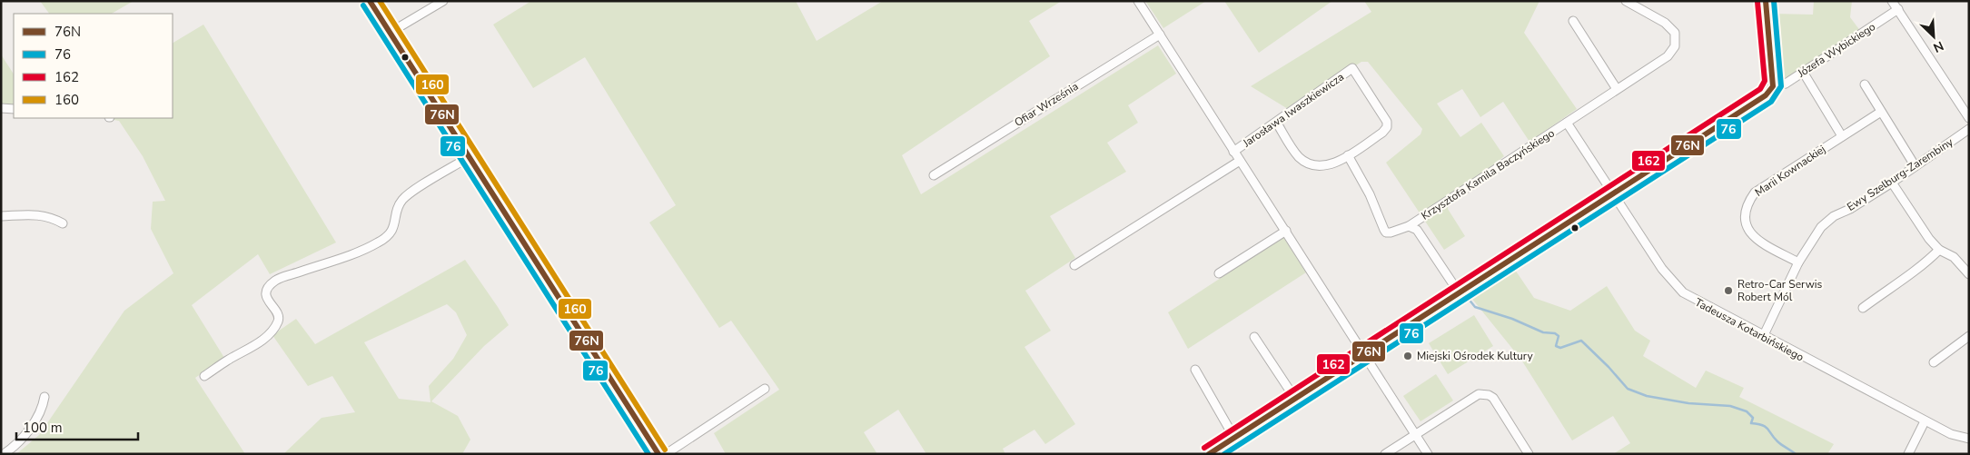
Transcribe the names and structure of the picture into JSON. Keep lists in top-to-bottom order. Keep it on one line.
{"streets":{"street":["Józefa Wybickiego","Ofiar Września","Jarosława Iwaszkiewicza","Marii Kownackiej","Krzysztofa Kamila Baczyńskiego","Ewy Szelburg-Zarembiny","Tadeusza Kotarbińskiego"]},"crossings":[["Józefa Wybickiego","Krzysztofa Kamila Baczyńskiego"],["Józefa Wybickiego","Tadeusza Kotarbińskiego"],["Jarosława Iwaszkiewicza","Krzysztofa Kamila Baczyńskiego"],["Marii Kownackiej","Ewy Szelburg-Zarembiny"],["Ewy Szelburg-Zarembiny","Tadeusza Kotarbińskiego"]],"places":["Retro-Car Serwis Robert Mól","Miejski Ośrodek Kultury"],"lines":["transit line 76N","transit line 76","transit line 160","transit line 162"],"legend":["76N","76","162","160"],"scale_bar":"100 m","north":"bottom right"}
